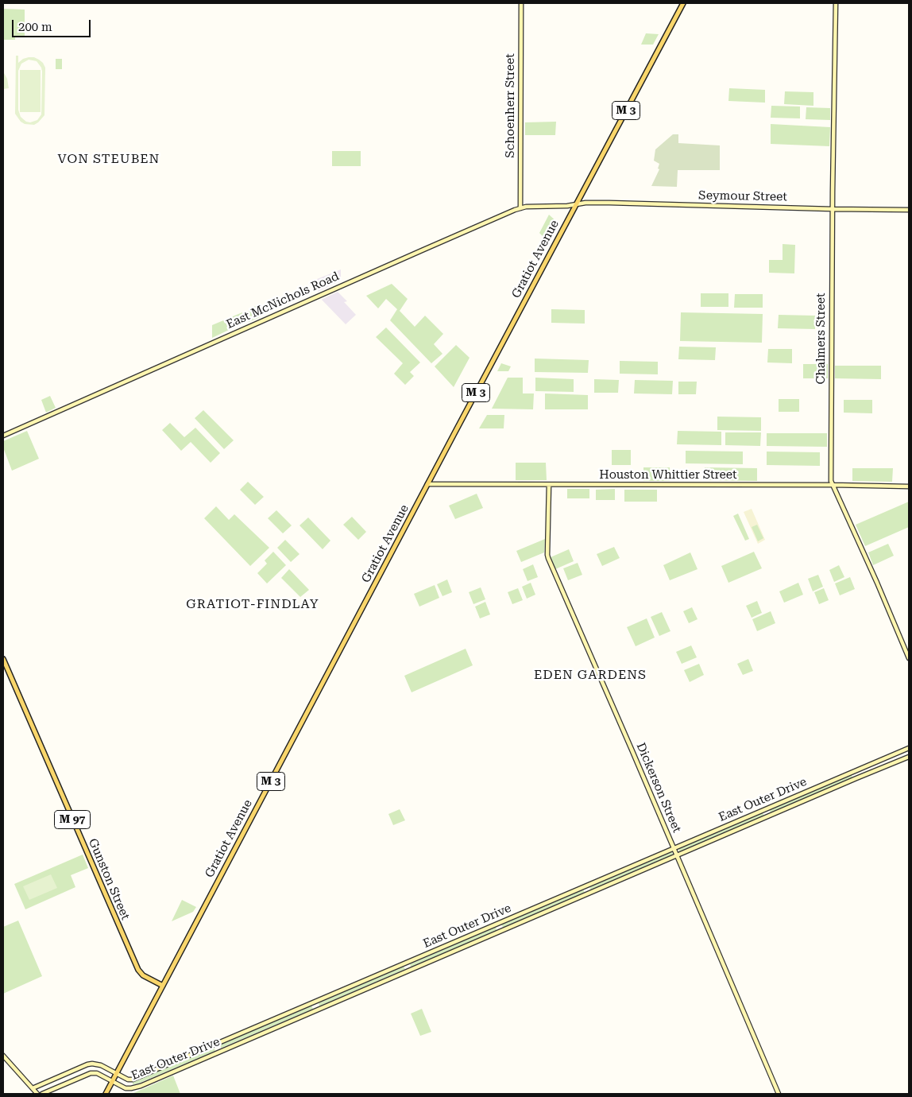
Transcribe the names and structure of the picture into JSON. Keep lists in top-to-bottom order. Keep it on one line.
{"streets":{"main road":["M 3","Gratiot Avenue","M 97","Gunston Street"],"street":["Schoenherr Street","Seymour Street","East McNichols Road","Chalmers Street","Houston Whittier Street","Dickerson Street","East Outer Drive"]},"crossings":[["Schoenherr Street","East McNichols Road"],["Seymour Street","Gratiot Avenue"],["Seymour Street","East McNichols Road"],["Seymour Street","Chalmers Street"],["Gratiot Avenue","East McNichols Road"],["Gratiot Avenue","Houston Whittier Street"],["Gratiot Avenue","East Outer Drive"],["Gratiot Avenue","Gunston Street"],["Chalmers Street","Houston Whittier Street"],["Houston Whittier Street","Dickerson Street"],["Dickerson Street","East Outer Drive"]],"districts":["VON STEUBEN","GRATIOT-FINDLAY","EDEN GARDENS"],"scale_bar":"200 m"}
